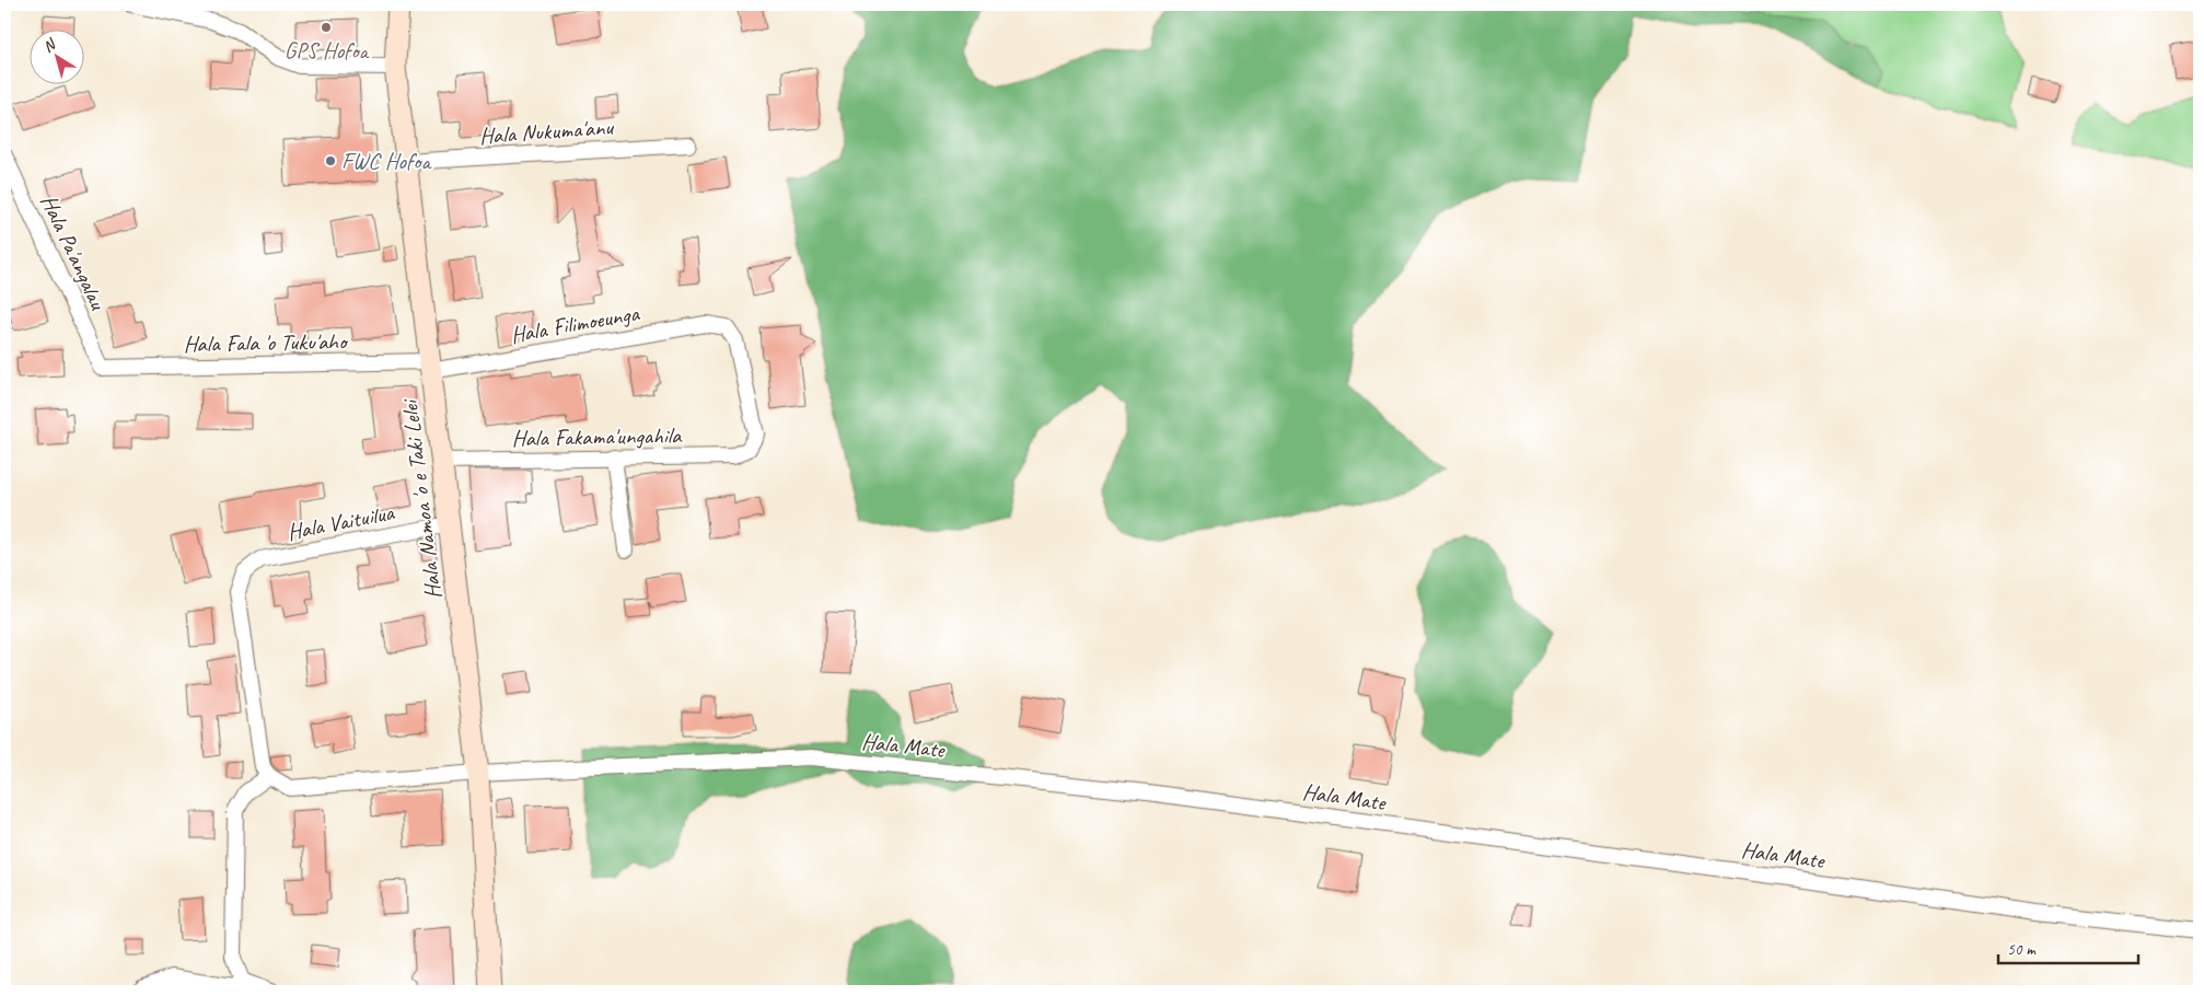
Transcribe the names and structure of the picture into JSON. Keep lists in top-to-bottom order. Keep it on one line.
{"streets":{"street":["Hala Nukuma'anu","Hala Pa'angalau","Hala Filimoeunga","Hala Fala 'o Tuku'aho","Hala Fakama'ungahila","Hala Namoa 'o e Taki Lelei","Hala Vaituilua","Hala Mate"]},"crossings":[["Hala Nukuma'anu","Hala Namoa 'o e Taki Lelei"],["Hala Pa'angalau","Hala Fala 'o Tuku'aho"],["Hala Filimoeunga","Hala Fala 'o Tuku'aho"],["Hala Filimoeunga","Hala Fakama'ungahila"],["Hala Filimoeunga","Hala Namoa 'o e Taki Lelei"],["Hala Fala 'o Tuku'aho","Hala Namoa 'o e Taki Lelei"],["Hala Fakama'ungahila","Hala Namoa 'o e Taki Lelei"],["Hala Namoa 'o e Taki Lelei","Hala Vaituilua"],["Hala Namoa 'o e Taki Lelei","Hala Mate"],["Hala Vaituilua","Hala Mate"]],"places":["GPS Hofoa","FWC Hofoa"],"scale_bar":"50 m","north":"top left"}
